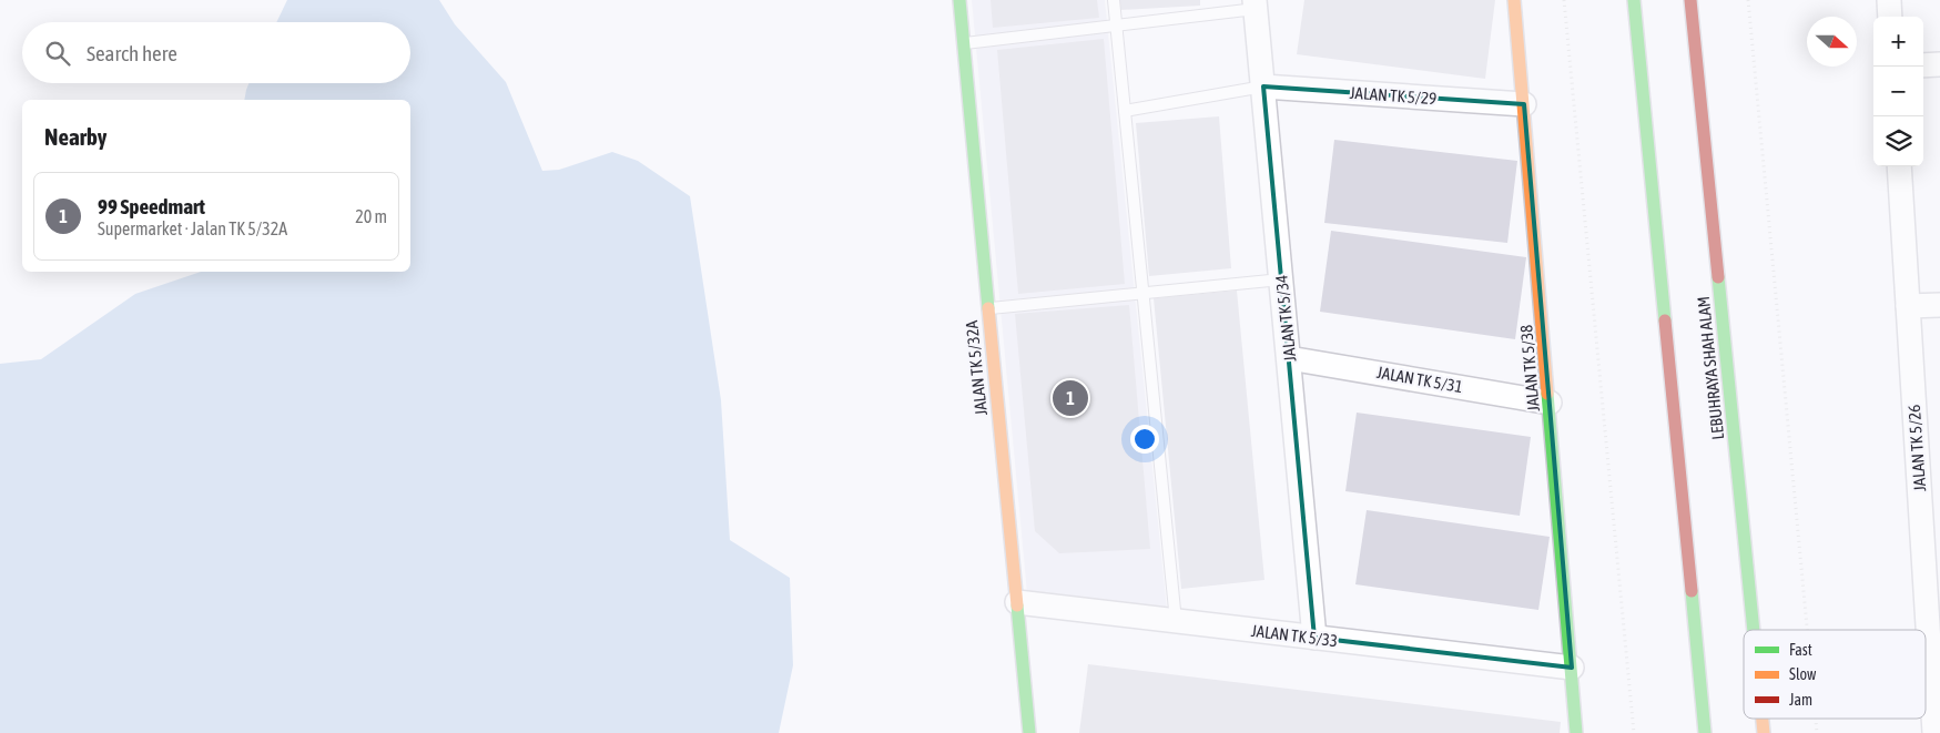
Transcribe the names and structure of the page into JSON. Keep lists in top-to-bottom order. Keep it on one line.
{"streets":{"main road":["JALAN TK 5/32A","JALAN TK 5/38","LEBUHRAYA SHAH ALAM"],"street":["JALAN TK 5/29","JALAN TK 5/34","JALAN TK 5/31","JALAN TK 5/26","JALAN TK 5/33"]},"crossings":[["JALAN TK 5/29","JALAN TK 5/34"],["JALAN TK 5/29","JALAN TK 5/38"],["JALAN TK 5/34","JALAN TK 5/31"],["JALAN TK 5/34","JALAN TK 5/33"],["JALAN TK 5/32A","JALAN TK 5/33"],["JALAN TK 5/38","JALAN TK 5/31"],["JALAN TK 5/38","JALAN TK 5/33"]],"legend":["Fast","Slow","Jam"],"north":"right","page":{"map_buttons":["+","−"],"search":"Search here","heading":"Nearby","list":[{"mark":"1","name":"99 Speedmart","note":"Supermarket · Jalan TK 5/32A","value":"20 m"}],"pins":"1"}}
